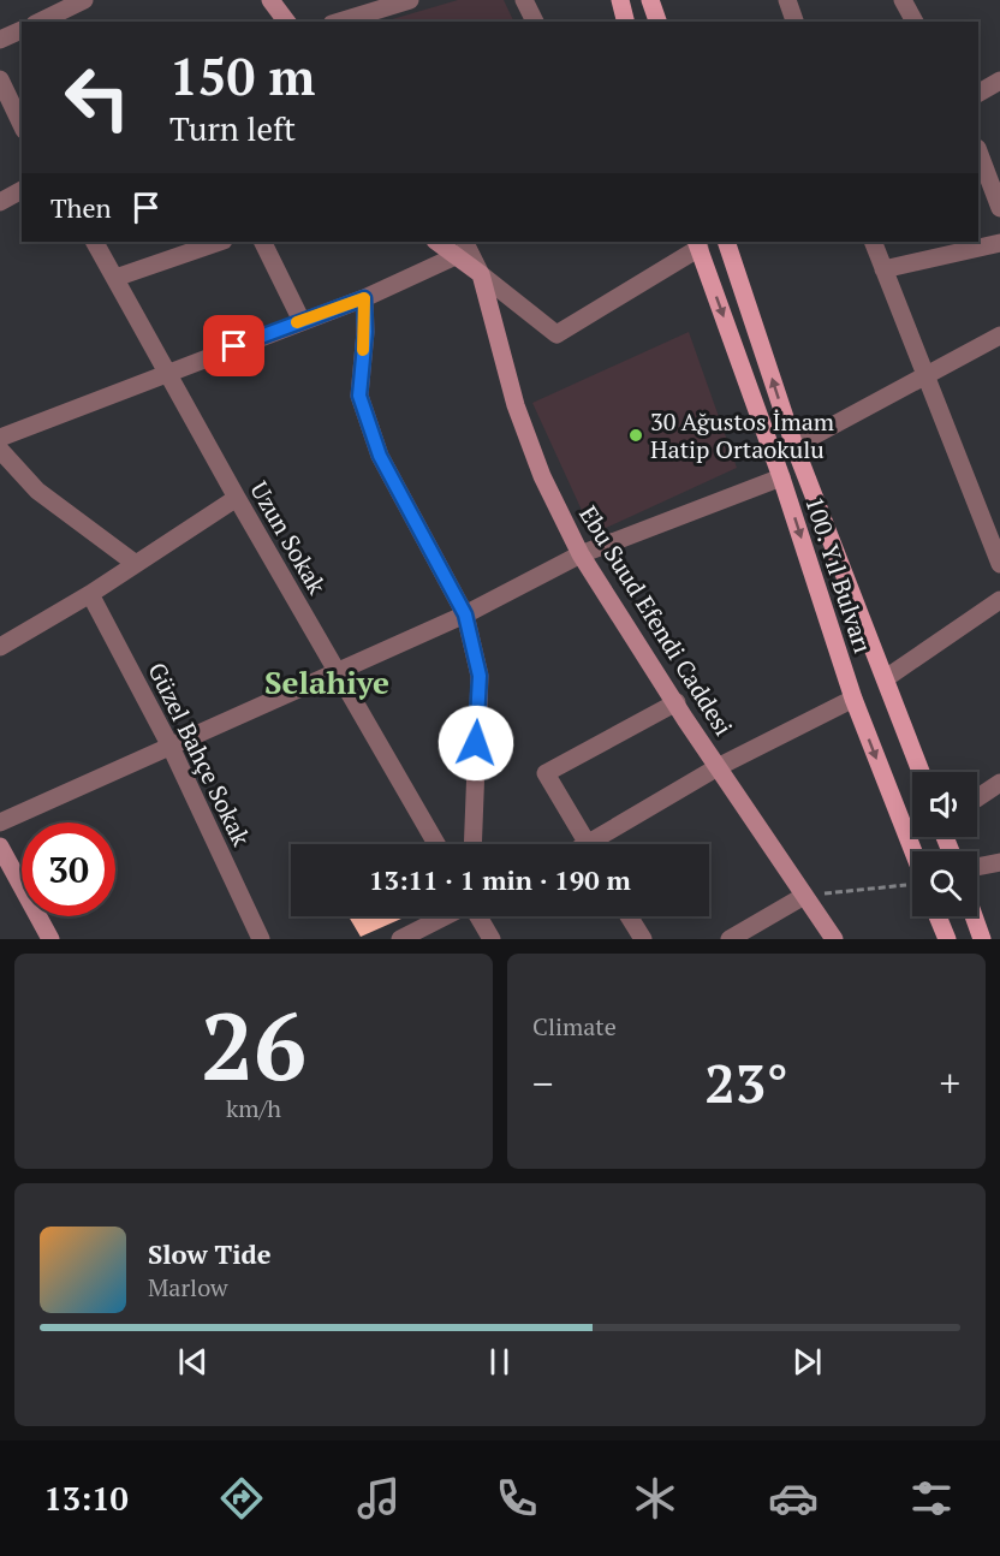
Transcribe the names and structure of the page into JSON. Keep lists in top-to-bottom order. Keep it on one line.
{"streets":{"main road":["100. Yıl Bulvarı","Ebu Suud Efendi Caddesi"],"street":["Uzun Sokak","Güzel Bahçe Sokak"]},"districts":["Selahiye"],"places":["30 Ağustos İmam Hatip Ortaokulu"],"page":{"turn":["150 m","Turn left"],"then":"Then","limit":"30","trip":"13:11 · 1 min · 190 m","tile":[["26","km/h"],"Climate"],"heat":["−","23°","+"],"song":["Slow Tide","Marlow"],"tabs":"13:10"}}
